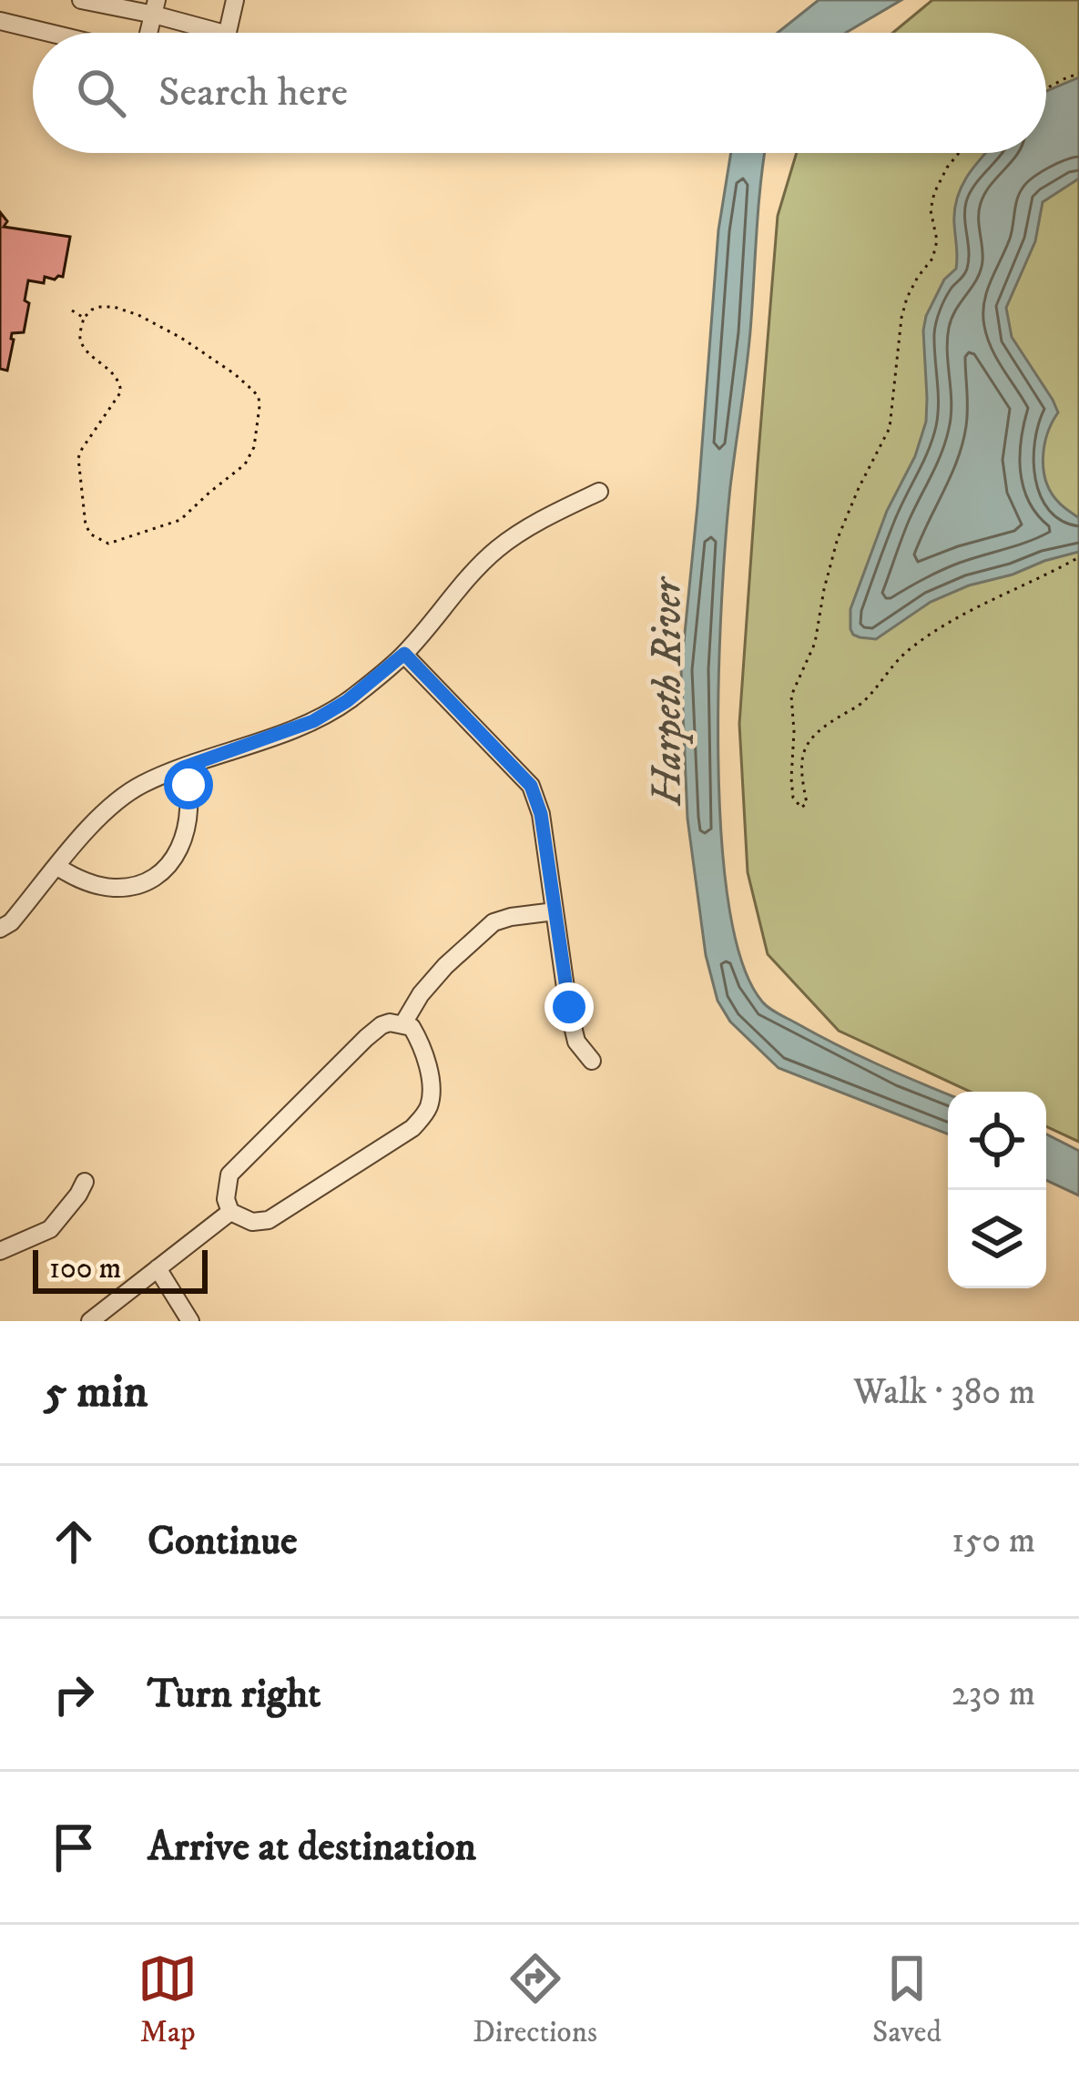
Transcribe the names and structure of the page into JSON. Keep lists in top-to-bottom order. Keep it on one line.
{"water":["Harpeth River"],"scale_bar":"100 m","page":{"search":"Search here","scale":"100 m","heading":["5 min","Walk · 380 m"],"list":[["Continue","150 m"],["Turn right","230 m"],"Arrive at destination"],"nav":["Map","Directions","Saved"]}}
